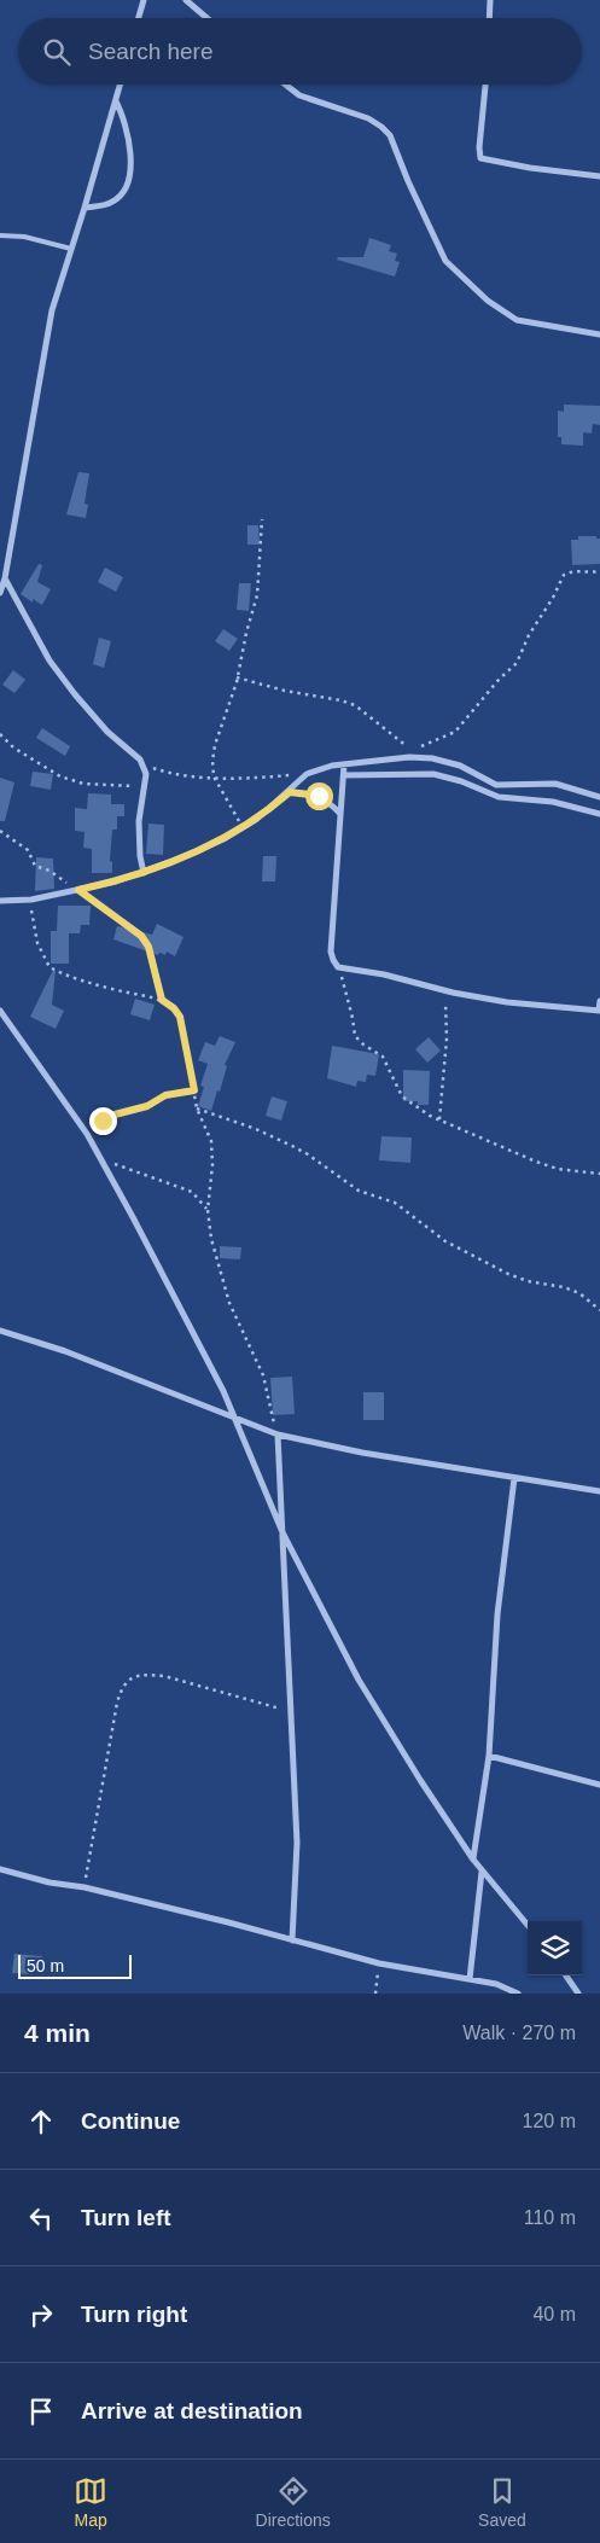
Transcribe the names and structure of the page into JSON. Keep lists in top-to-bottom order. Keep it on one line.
{"scale_bar":"50 m","page":{"search":"Search here","scale":"50 m","heading":["4 min","Walk · 270 m"],"list":[["Continue","120 m"],["Turn left","110 m"],["Turn right","40 m"],"Arrive at destination"],"nav":["Map","Directions","Saved"]}}
